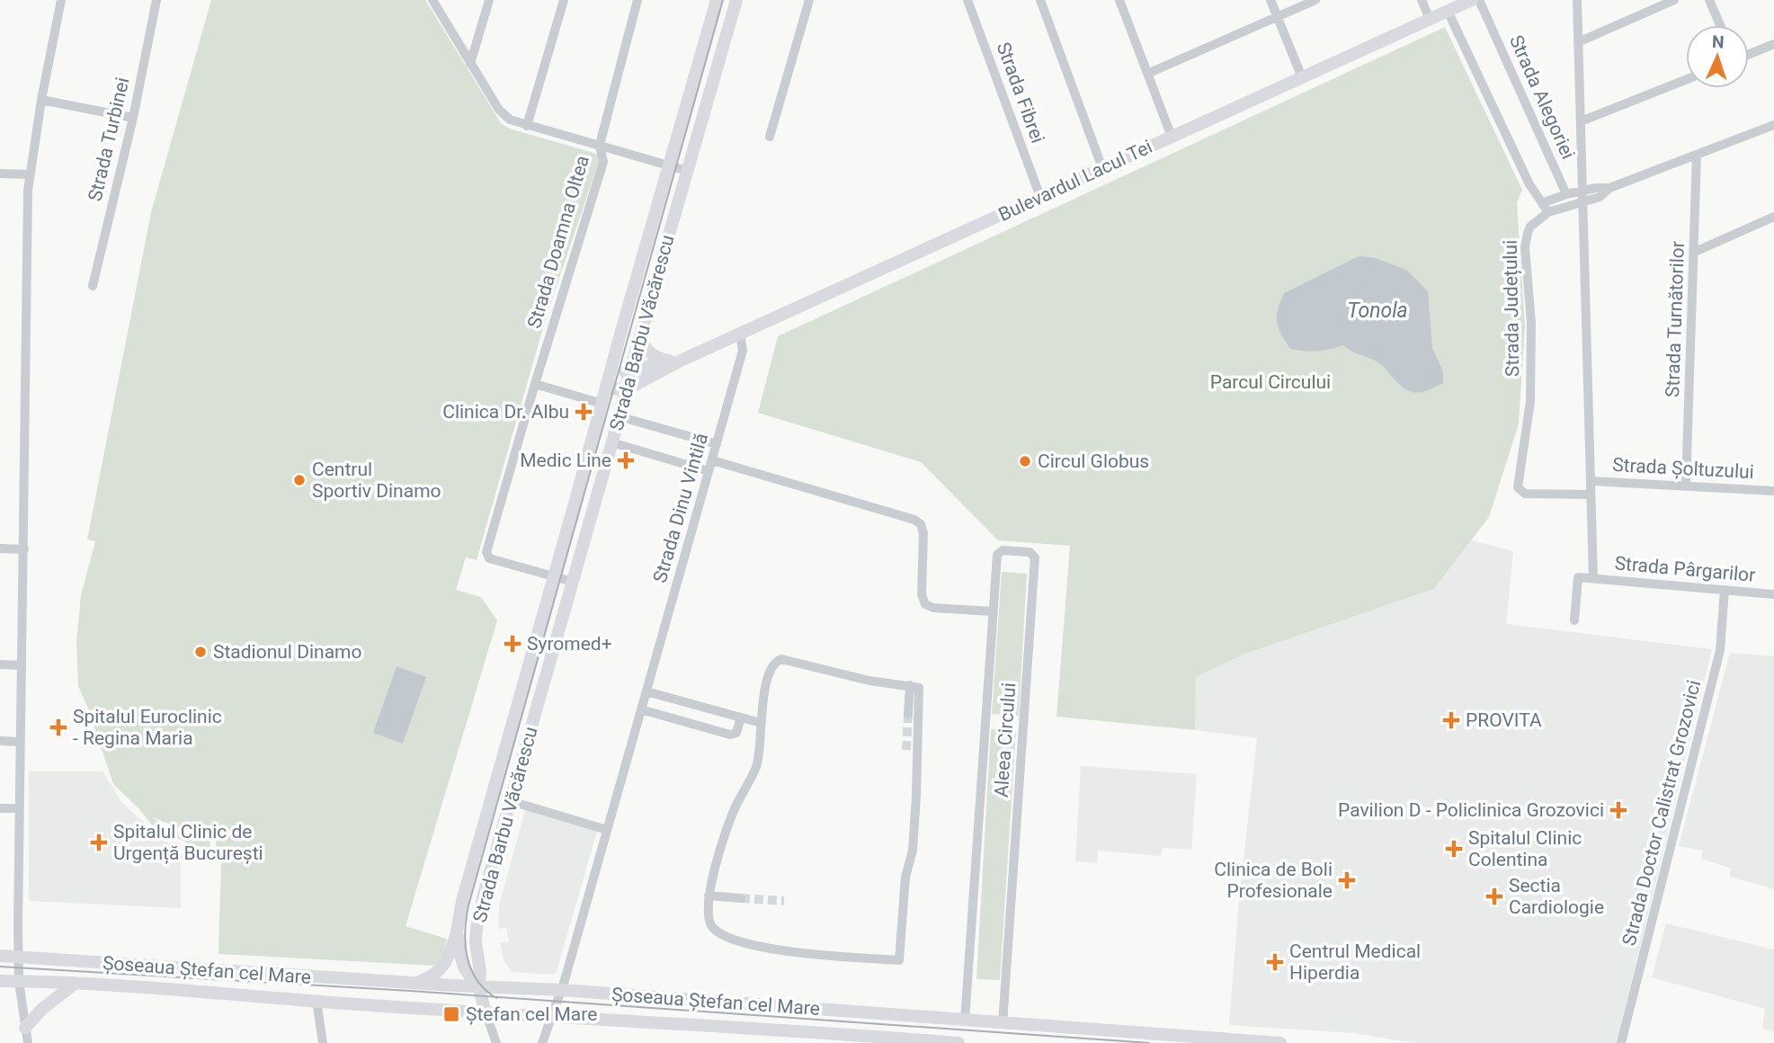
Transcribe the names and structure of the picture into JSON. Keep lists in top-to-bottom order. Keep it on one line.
{"streets":{"main road":["Bulevardul Lacul Tei","Strada Barbu Văcărescu","Șoseaua Ștefan cel Mare"],"street":["Strada Fibrei","Strada Alegoriei","Strada Turbinei","Strada Doamna Oltea","Strada Județului","Strada Turnătorilor","Strada Șoltuzului","Strada Dinu Vintilă","Strada Pârgarilor","Aleea Circului","Strada Doctor Calistrat Grozovici"]},"crossings":[["Strada Fibrei","Bulevardul Lacul Tei"],["Bulevardul Lacul Tei","Strada Barbu Văcărescu"],["Bulevardul Lacul Tei","Strada Dinu Vintilă"],["Strada Doamna Oltea","Strada Barbu Văcărescu"],["Strada Turnătorilor","Strada Șoltuzului"],["Strada Barbu Văcărescu","Șoseaua Ștefan cel Mare"],["Strada Dinu Vintilă","Șoseaua Ștefan cel Mare"],["Strada Pârgarilor","Strada Doctor Calistrat Grozovici"],["Aleea Circului","Șoseaua Ștefan cel Mare"]],"water":["Tonola"],"parks":["Parcul Circului"],"places":{"health":["Clinica Dr. Albu","Medic Line","Syromed+","PROVITA","Spitalul Euroclinic - Regina Maria","Pavilion D - Policlinica Grozovici","Spitalul Clinic de Urgență București","Spitalul Clinic Colentina","Clinica de Boli Profesionale","Sectia Cardiologie","Centrul Medical Hiperdia"],"other":["Circul Globus","Centrul Sportiv Dinamo","Stadionul Dinamo"],"transit":["Ștefan cel Mare"]},"north":"top"}
